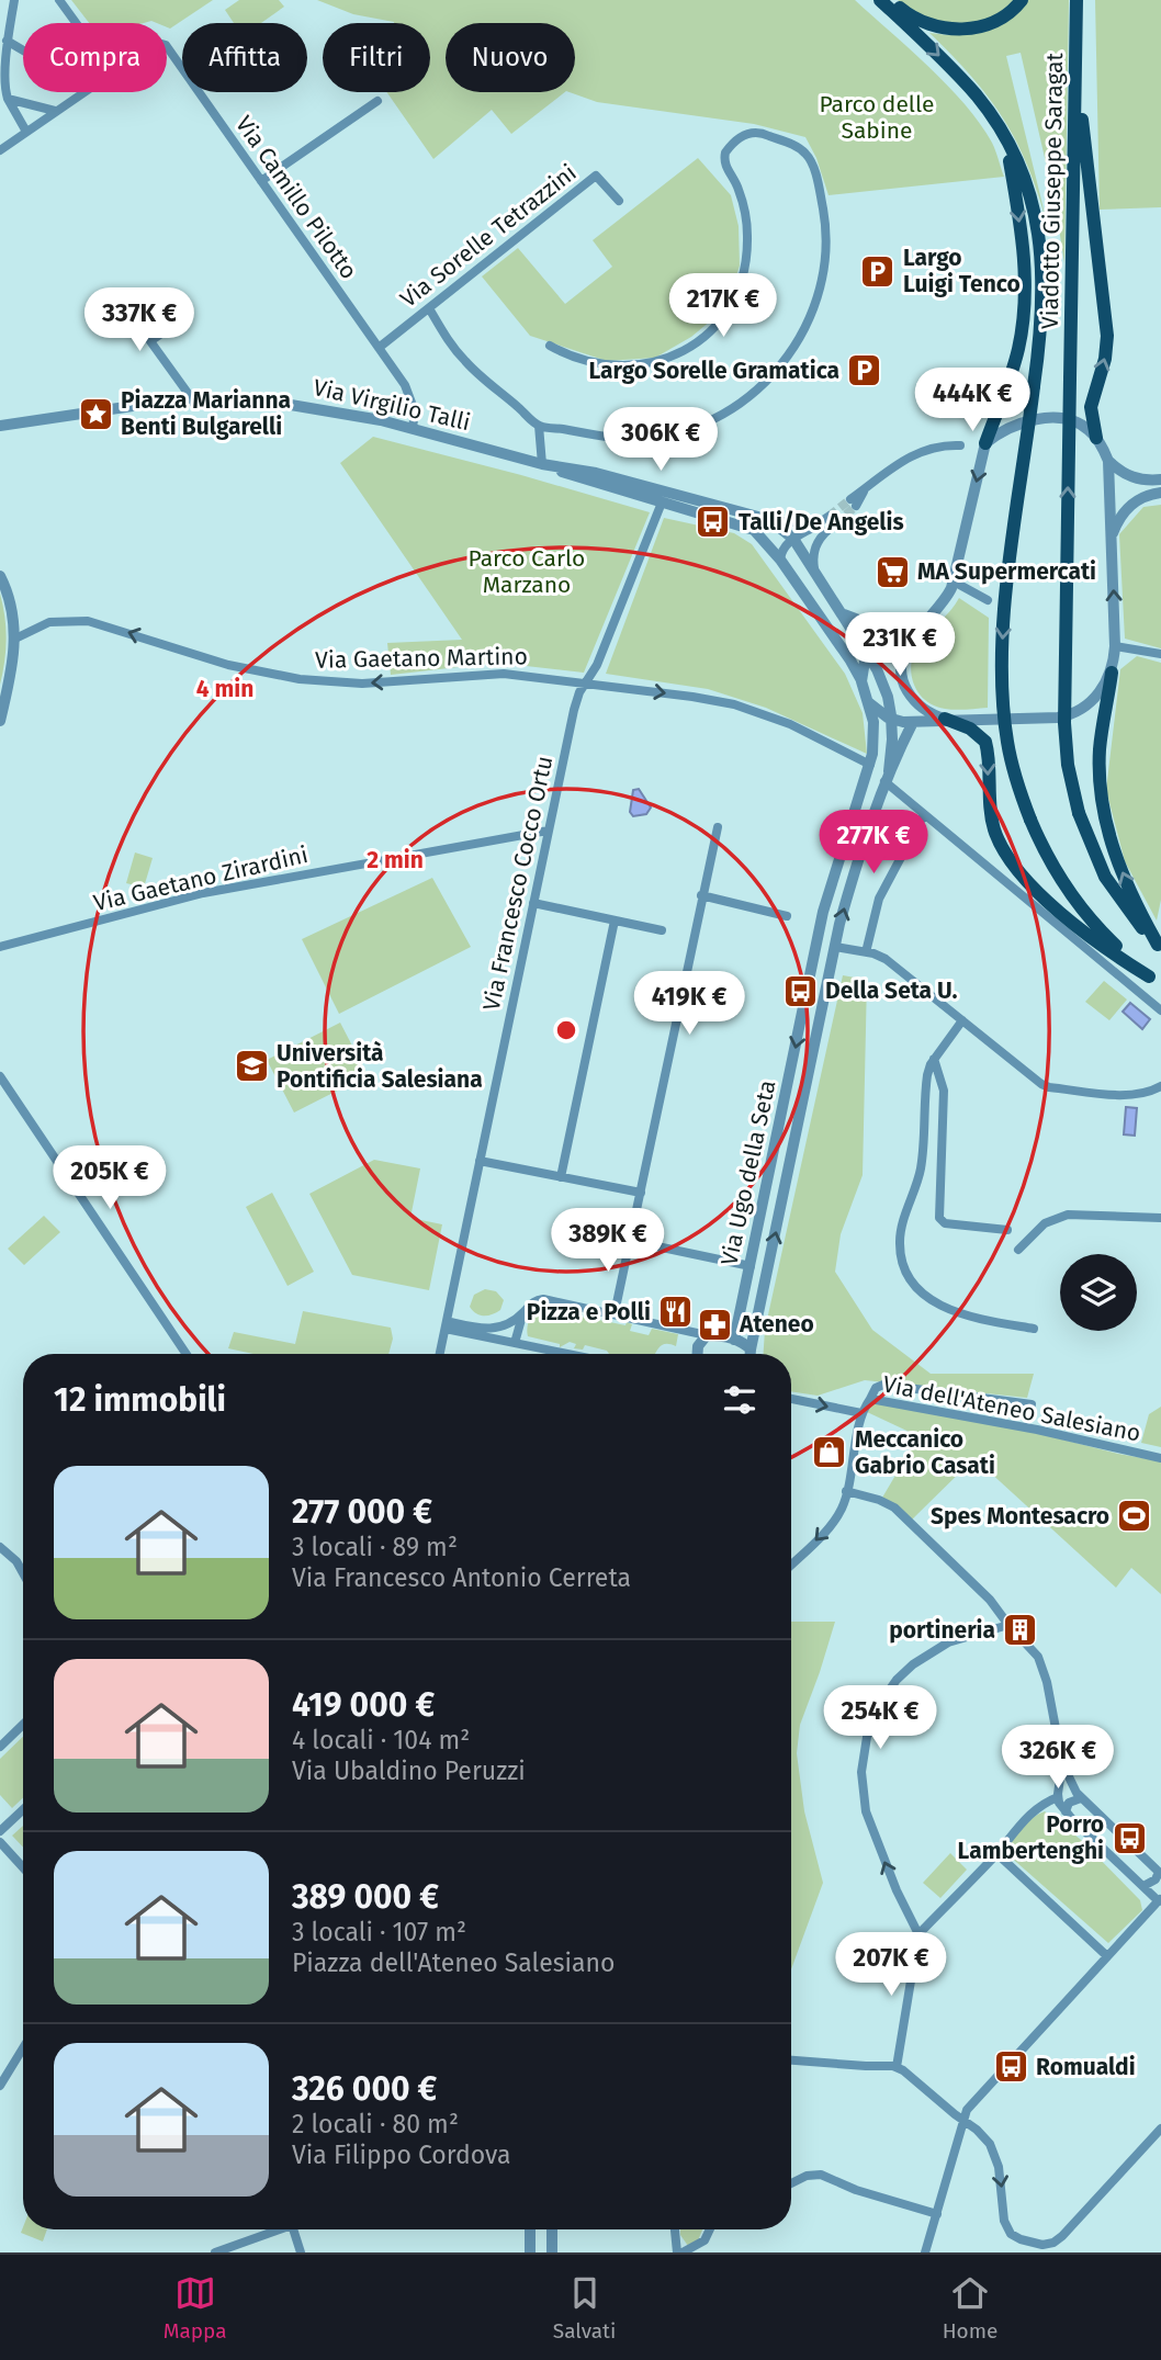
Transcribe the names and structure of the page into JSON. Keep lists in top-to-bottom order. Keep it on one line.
{"streets":{"main road":["Viadotto Giuseppe Saragat"],"street":["Via Camillo Pilotto","Via Sorelle Tetrazzini","Via Virgilio Talli","Via Gaetano Martino","Via Gaetano Zirardini","Via Francesco Cocco Ortu","Via Ugo della Seta","Via dell'Ateneo Salesiano"]},"crossings":[["Via Camillo Pilotto","Via Sorelle Tetrazzini"],["Via Camillo Pilotto","Via Virgilio Talli"],["Via Virgilio Talli","Via Francesco Cocco Ortu"],["Via Virgilio Talli","Via Ugo della Seta"],["Via Gaetano Martino","Via Francesco Cocco Ortu"],["Via Gaetano Martino","Via Ugo della Seta"],["Via Gaetano Zirardini","Via Francesco Cocco Ortu"]],"parks":["Parco delle Sabine","Parco Carlo Marzano"],"places":{"parking":["Largo Luigi Tenco","Largo Sorelle Gramatica"],"place":["Piazza Marianna Benti Bulgarelli"],"bus stop":["Talli/De Angelis","Della Seta U.","Porro Lambertenghi","Romualdi"],"supermarket":["MA Supermercati"],"school or university":["Università Pontificia Salesiana"],"restaurant":["Pizza e Polli"],"pharmacy":["Ateneo"],"shop":["Meccanico Gabrio Casati"],"sports":["Spes Montesacro"],"building":["portineria"]},"page":{"chip":["Compra","Affitta","Filtri","Nuovo"],"price":["217K €","337K €","444K €","306K €","231K €","277K €","419K €","205K €","389K €","254K €","326K €","207K €"],"heading":"12 immobili","list":[{"name":"277 000 €","note":"3 locali · 89 m² · Via Francesco Antonio Cerreta"},{"name":"419 000 €","note":"4 locali · 104 m² · Via Ubaldino Peruzzi"},{"name":"389 000 €","note":"3 locali · 107 m² · Piazza dell'Ateneo Salesiano"},{"name":"326 000 €","note":"2 locali · 80 m² · Via Filippo Cordova"}],"tabs":["Mappa","Salvati","Home"]},"rings":["4 min","2 min"]}
